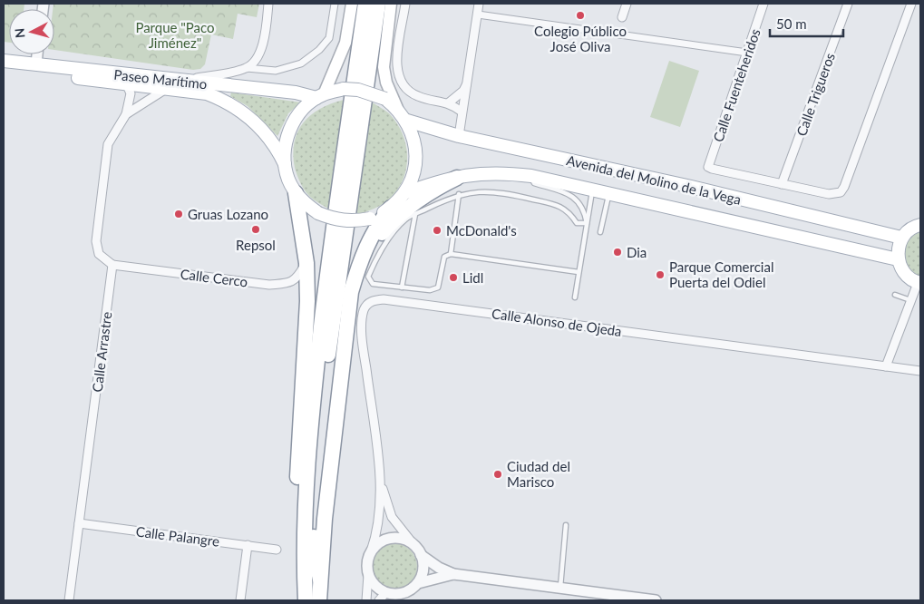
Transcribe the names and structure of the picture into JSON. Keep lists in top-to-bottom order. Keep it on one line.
{"streets":{"main road":["Paseo Marítimo","Avenida del Molino de la Vega"],"street":["Calle Fuenteheridos","Calle Trigueros","Calle Cerco","Calle Alonso de Ojeda","Calle Arrastre","Calle Palangre"]},"crossings":[["Paseo Marítimo","Avenida del Molino de la Vega"],["Calle Fuenteheridos","Avenida del Molino de la Vega"],["Calle Trigueros","Avenida del Molino de la Vega"],["Calle Cerco","Calle Arrastre"],["Calle Arrastre","Calle Palangre"]],"parks":["Parque \"Paco Jiménez\""],"places":["Colegio Público José Oliva","Gruas Lozano","Repsol","McDonald's","Dia","Parque Comercial Puerta del Odiel","Lidl","Ciudad del Marisco"],"scale_bar":"50 m","north":"left"}
